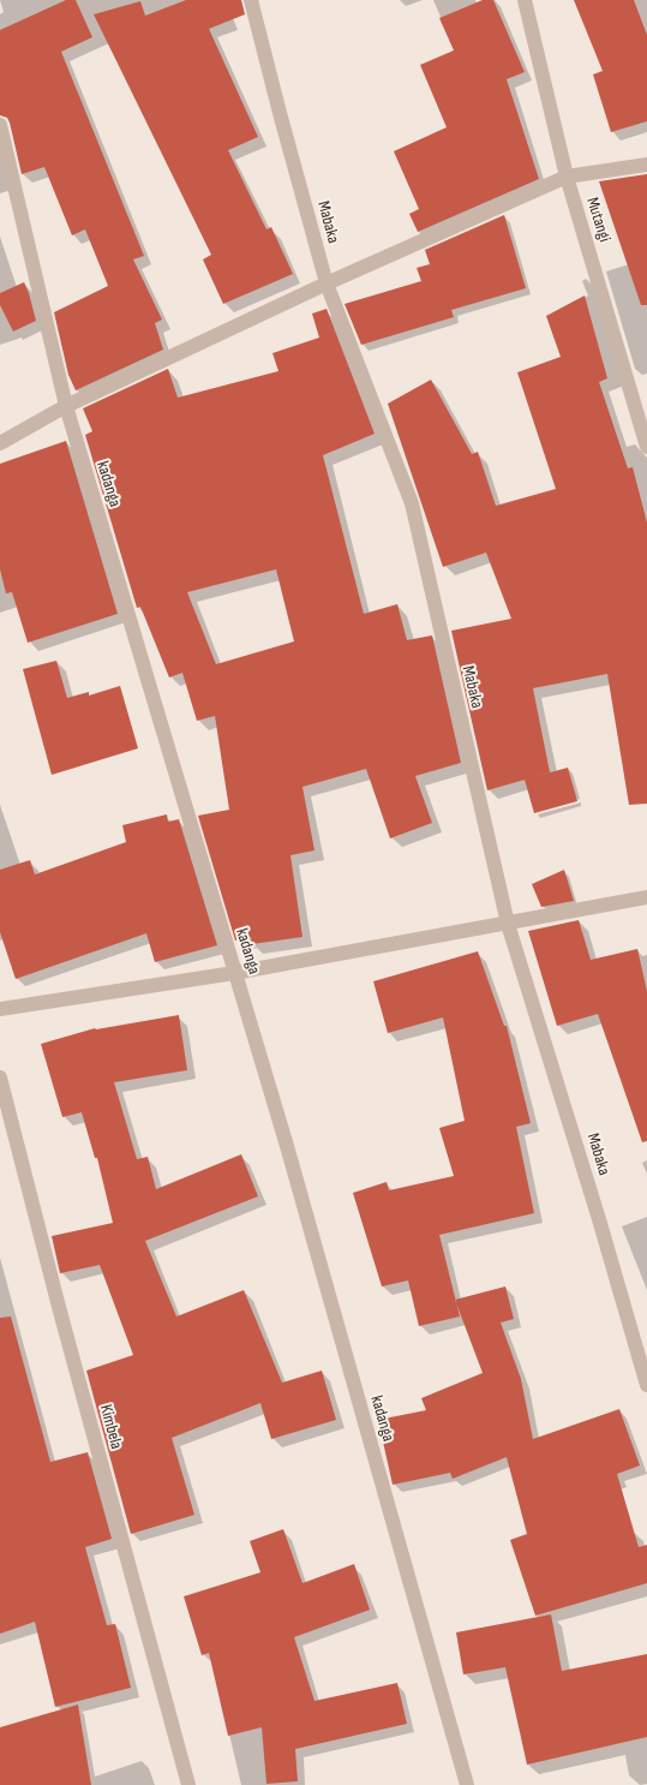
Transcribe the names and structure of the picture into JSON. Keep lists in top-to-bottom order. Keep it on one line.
{"streets":{"street":["Mutangi","Mabaka","kadanga","Kimbela"]}}
